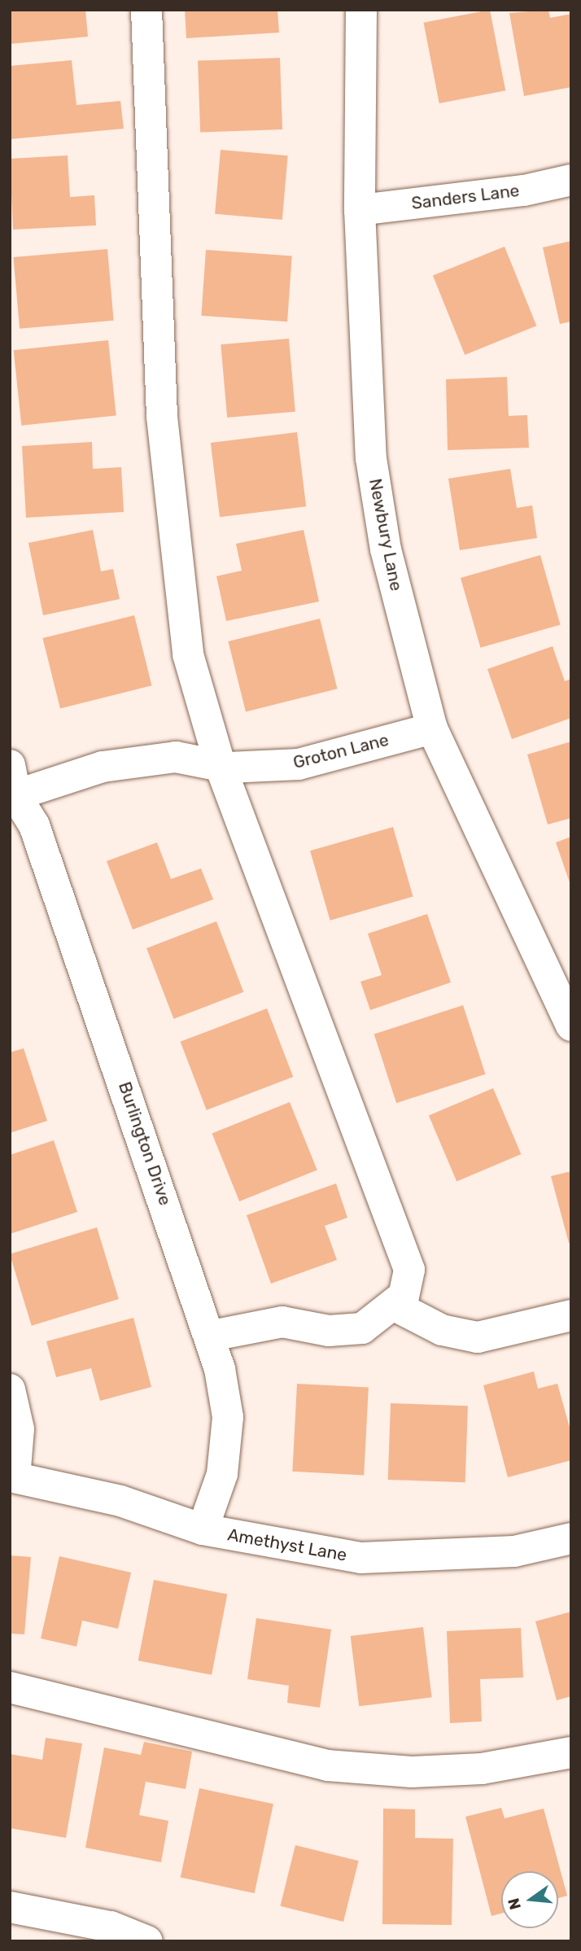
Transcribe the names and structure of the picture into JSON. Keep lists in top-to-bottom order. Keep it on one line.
{"streets":{"street":["Sanders Lane","Newbury Lane","Groton Lane","Burlington Drive","Amethyst Lane"]},"crossings":[["Sanders Lane","Newbury Lane"],["Newbury Lane","Groton Lane"],["Groton Lane","Burlington Drive"],["Burlington Drive","Amethyst Lane"]],"north":"left"}
